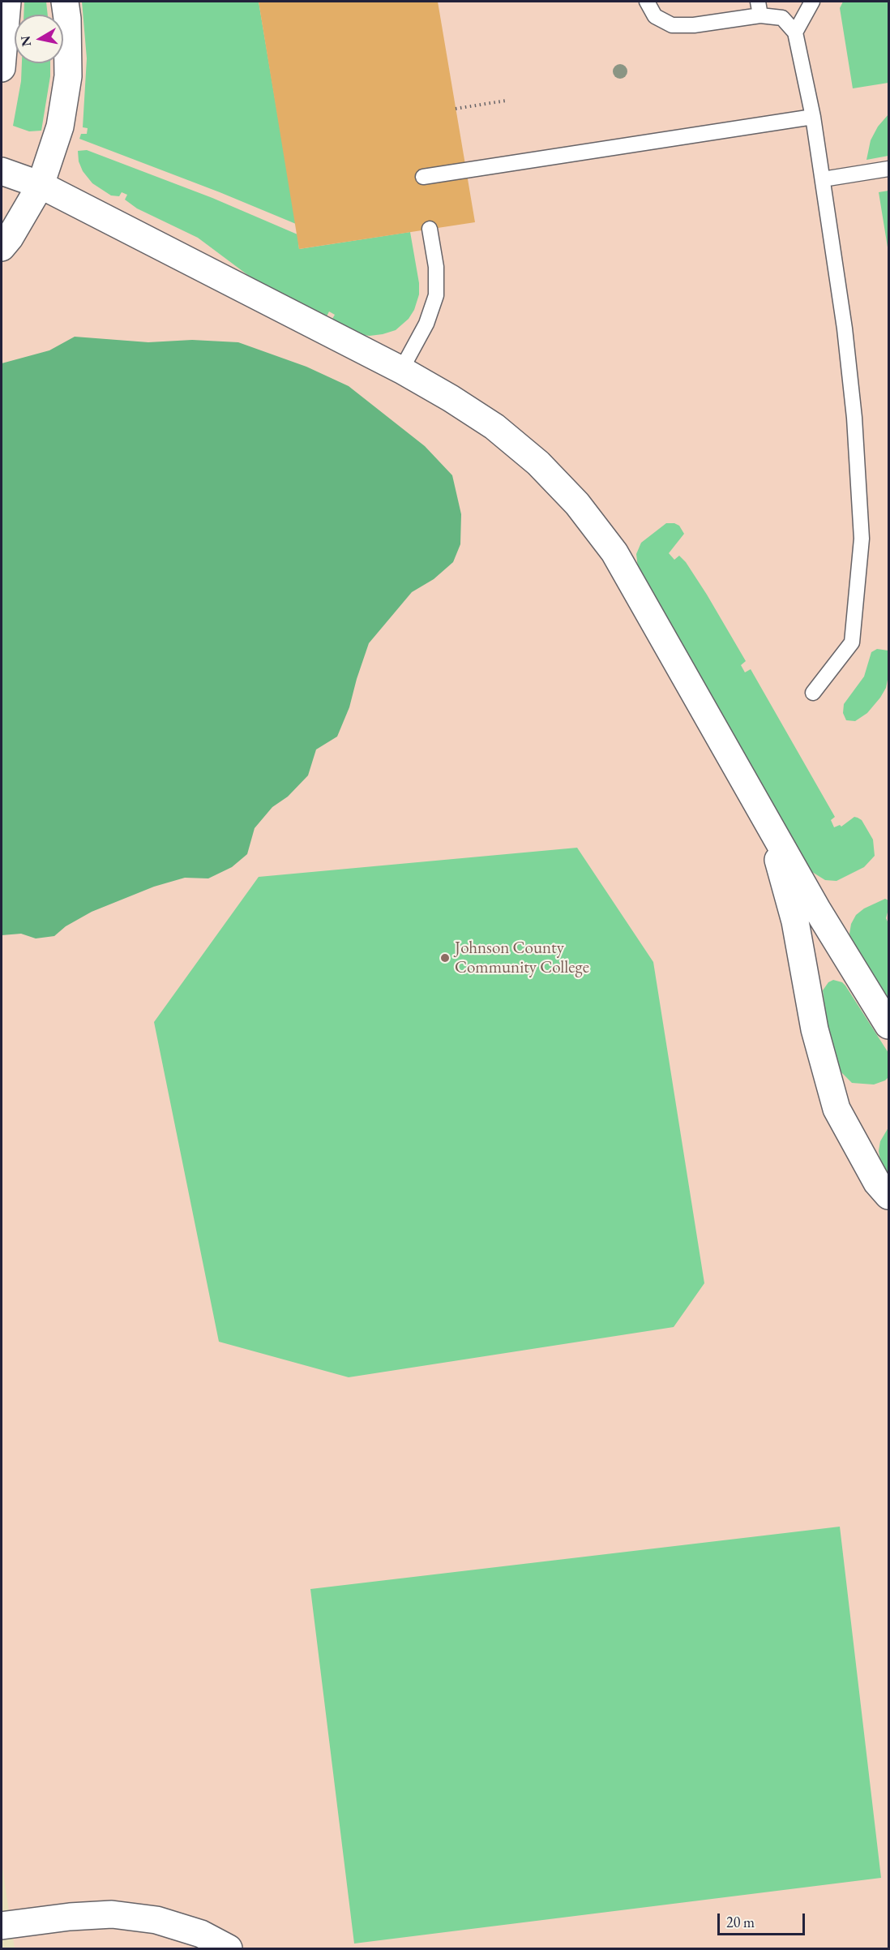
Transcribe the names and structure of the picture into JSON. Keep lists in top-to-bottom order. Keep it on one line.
{"places":["Johnson County Community College"],"scale_bar":"20 m","north":"left"}
